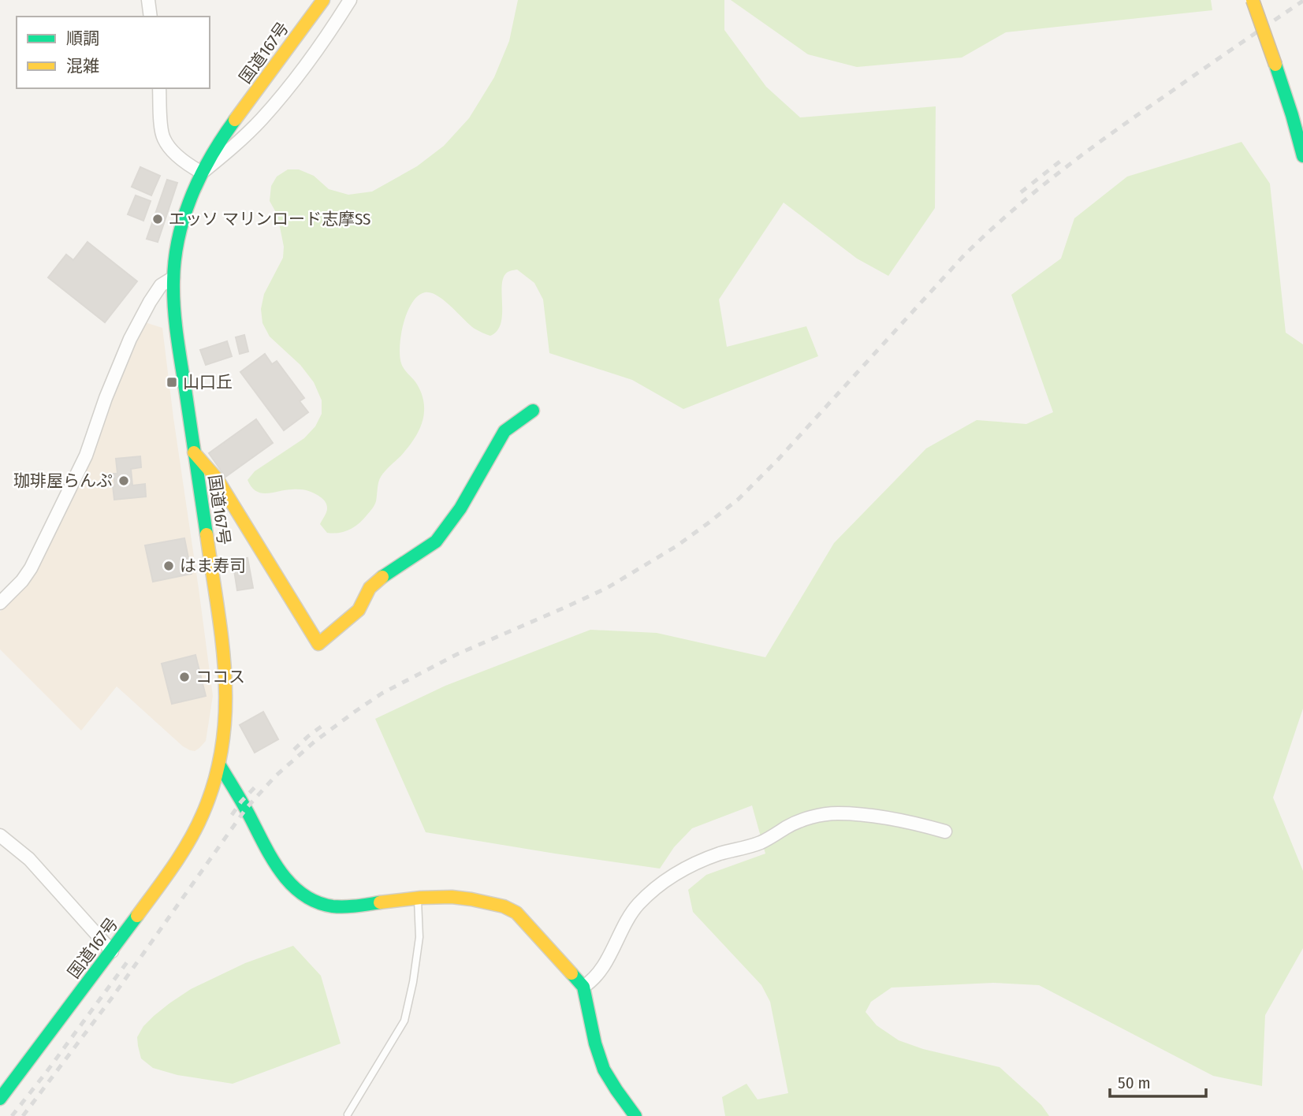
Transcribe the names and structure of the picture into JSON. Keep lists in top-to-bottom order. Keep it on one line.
{"streets":{"main road":["国道167号"]},"places":{"other":["エッソ マリンロード志摩SS","珈琲屋らんぷ","はま寿司","ココス"],"transit":["山口丘"]},"legend":["順調","混雑"],"scale_bar":"50 m"}
